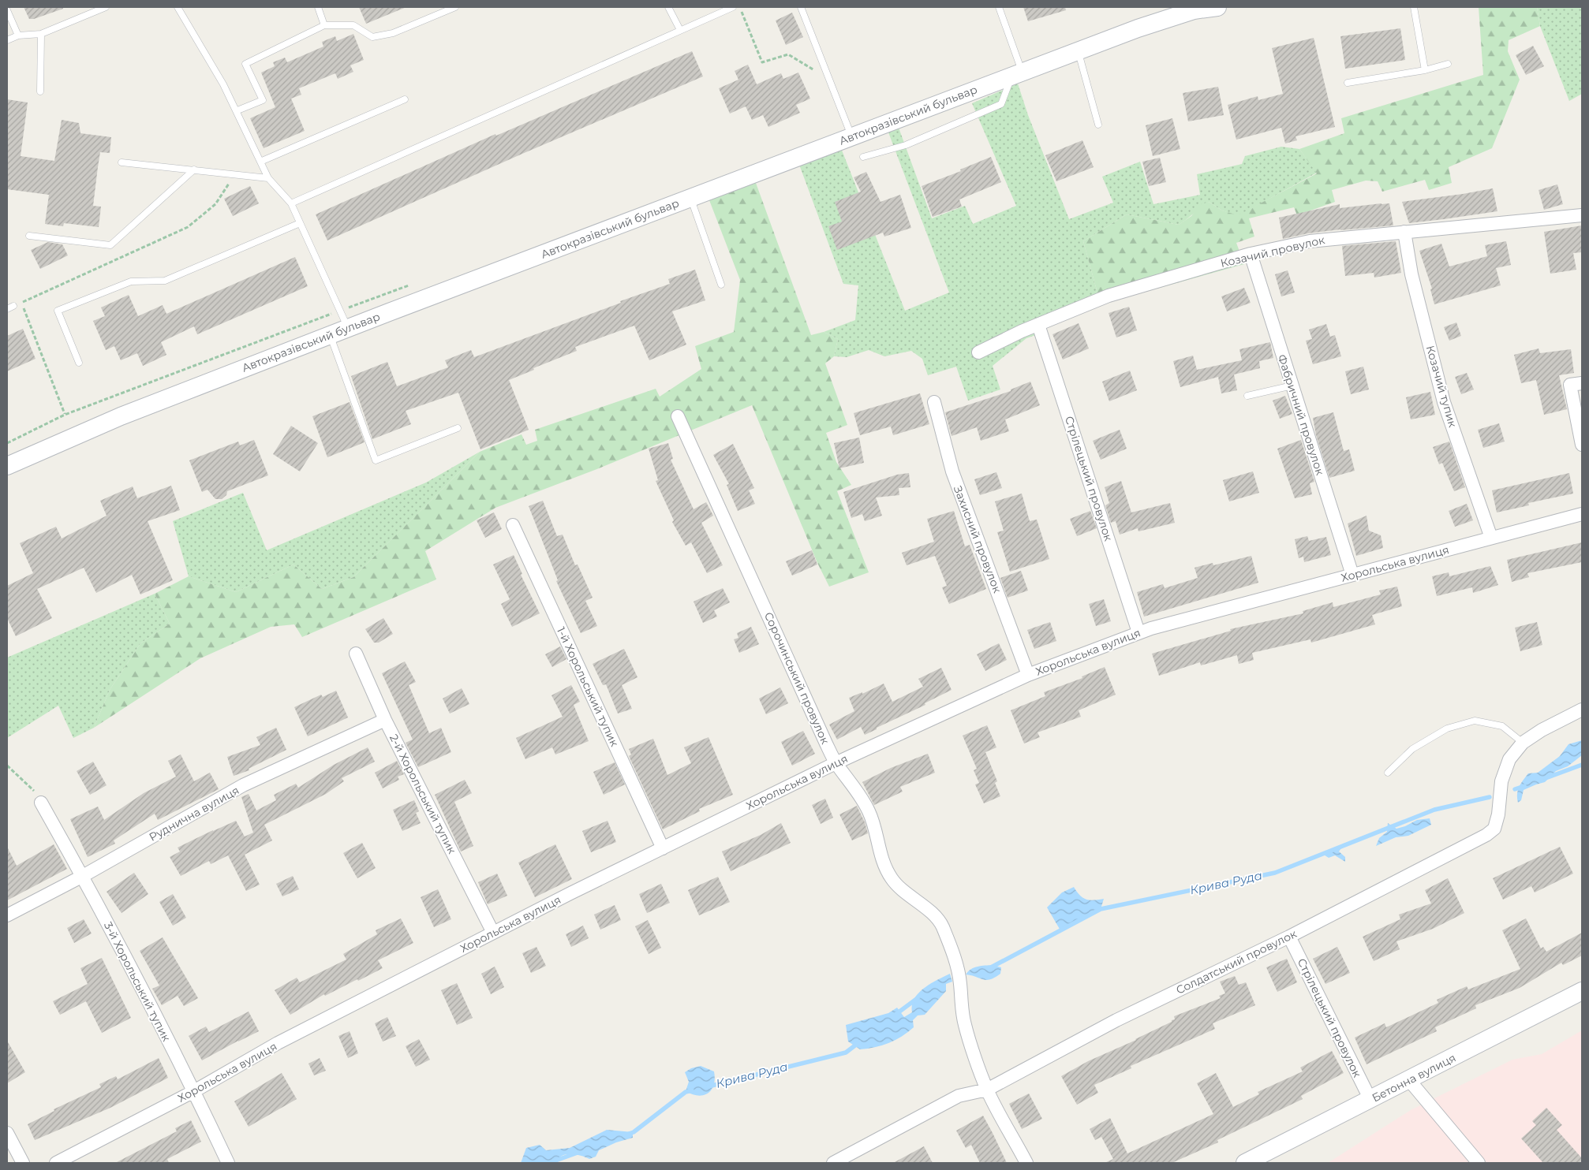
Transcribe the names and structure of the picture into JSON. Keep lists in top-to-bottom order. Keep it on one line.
{"streets":{"street":["Автокразівський бульвар","Козачий провулок","Козачий тупик","Фабричний провулок","Стрілецький провулок","Захисний провулок","Хорольська вулиця","Сорочинський провулок","1-й Хорольський тупик","2-й Хорольський тупик","Руднична вулиця","Солдатський провулок","3-й Хорольський тупик","Бетонна вулиця"]},"crossings":[["Козачий провулок","Козачий тупик"],["Козачий провулок","Фабричний провулок"],["Козачий провулок","Стрілецький провулок"],["Козачий тупик","Хорольська вулиця"],["Фабричний провулок","Хорольська вулиця"],["Стрілецький провулок","Хорольська вулиця"],["Стрілецький провулок","Солдатський провулок"],["Стрілецький провулок","Бетонна вулиця"],["Захисний провулок","Хорольська вулиця"],["Хорольська вулиця","Сорочинський провулок"],["Хорольська вулиця","1-й Хорольський тупик"],["Хорольська вулиця","2-й Хорольський тупик"],["Хорольська вулиця","3-й Хорольський тупик"],["Сорочинський провулок","Солдатський провулок"],["2-й Хорольський тупик","Руднична вулиця"],["Руднична вулиця","3-й Хорольський тупик"]],"water":["Крива Руда"]}
